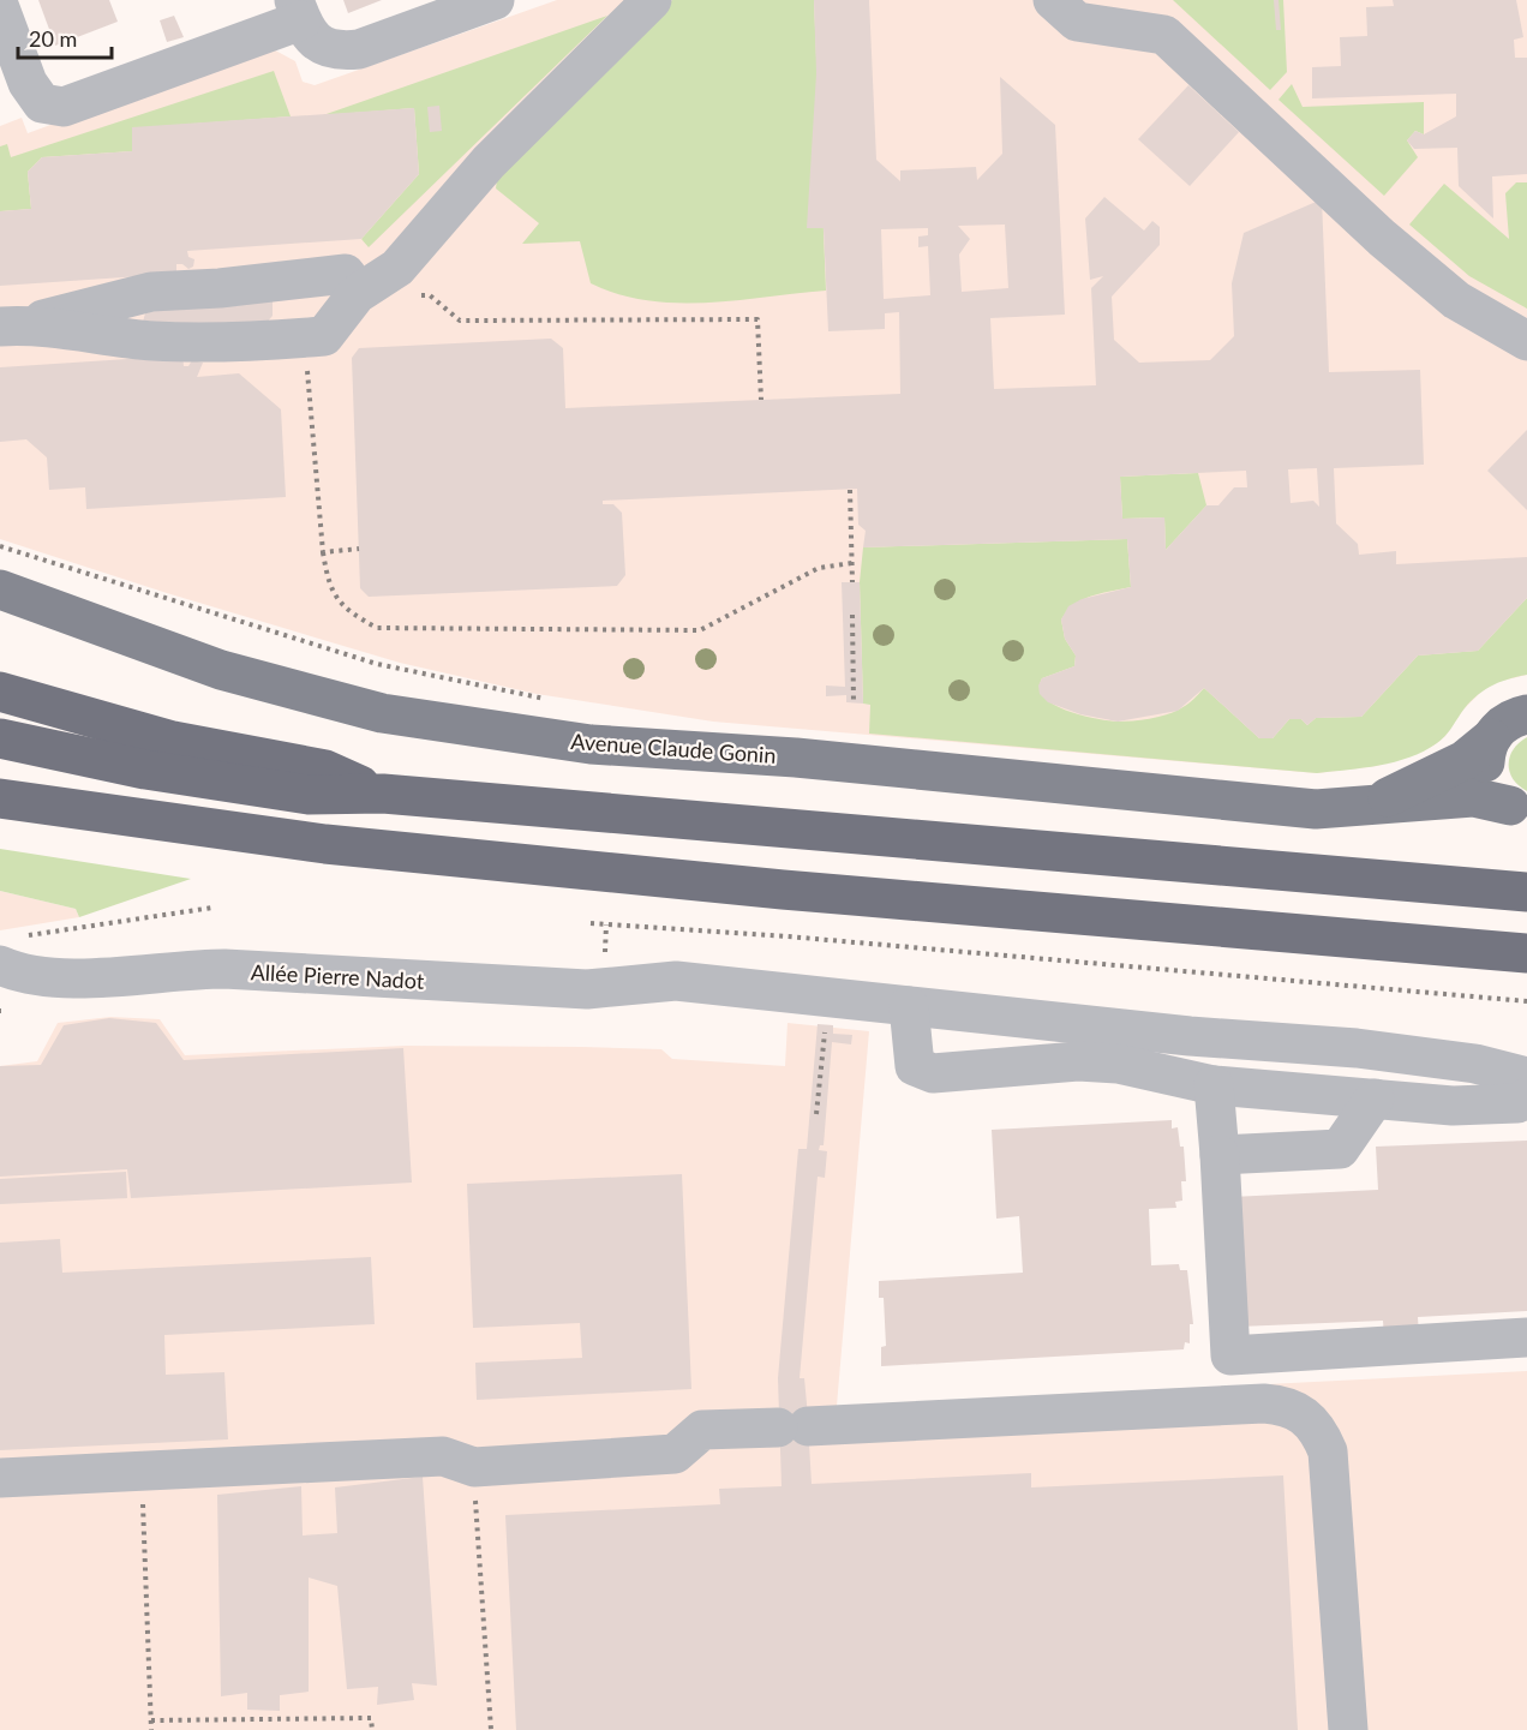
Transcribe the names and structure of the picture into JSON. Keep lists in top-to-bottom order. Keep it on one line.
{"streets":{"main road":["Avenue Claude Gonin"],"street":["Allée Pierre Nadot"]},"scale_bar":"20 m"}
